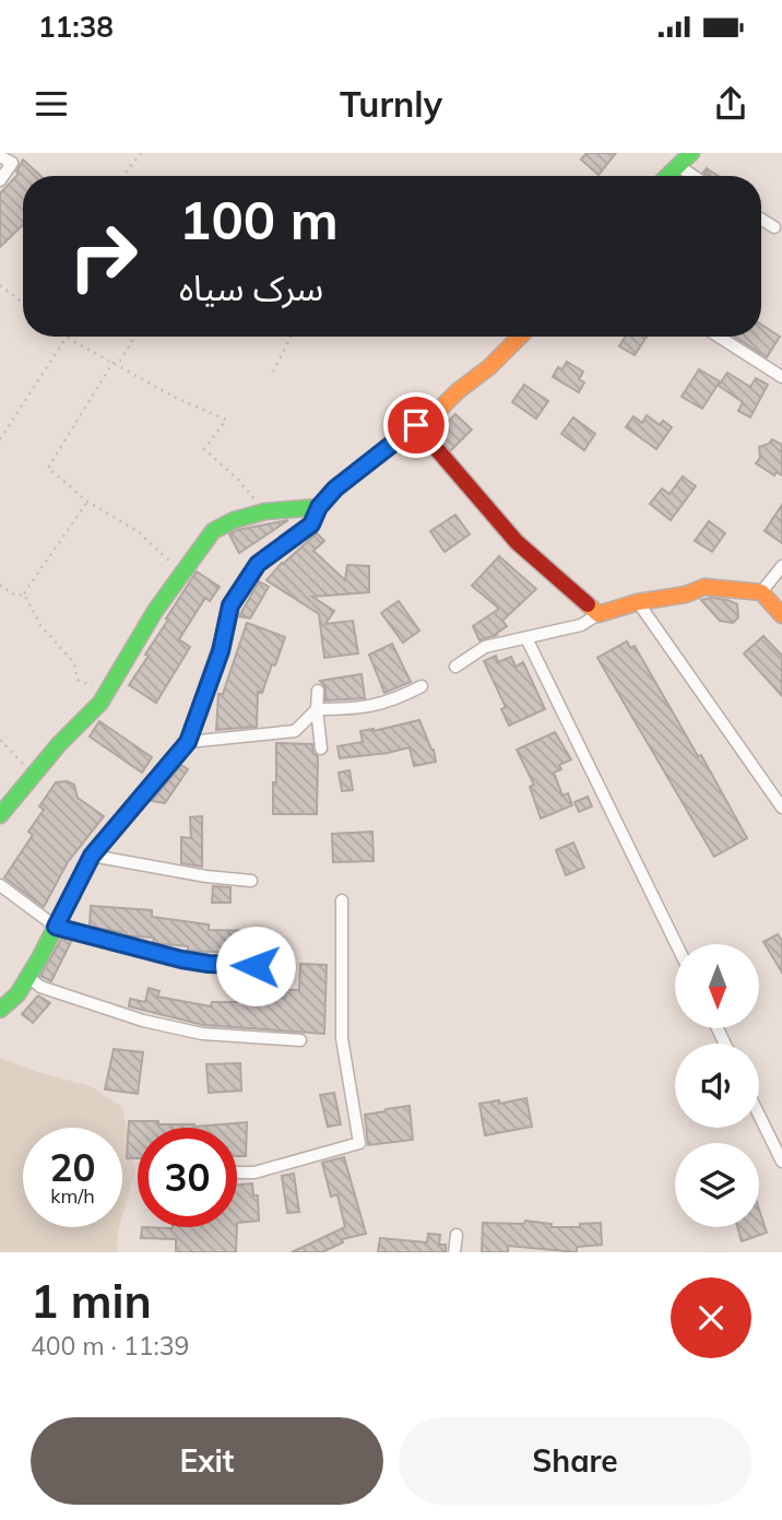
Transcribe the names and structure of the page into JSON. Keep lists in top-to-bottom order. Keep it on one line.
{"north":"bottom","page":{"status":"11:38","header":"Turnly","turn":["100 m","سرک سیاه"],"speed":"20 km/h","limit":"30","heading":["1 min","400 m · 11:39"],"buttons":["Exit","Share"]}}
